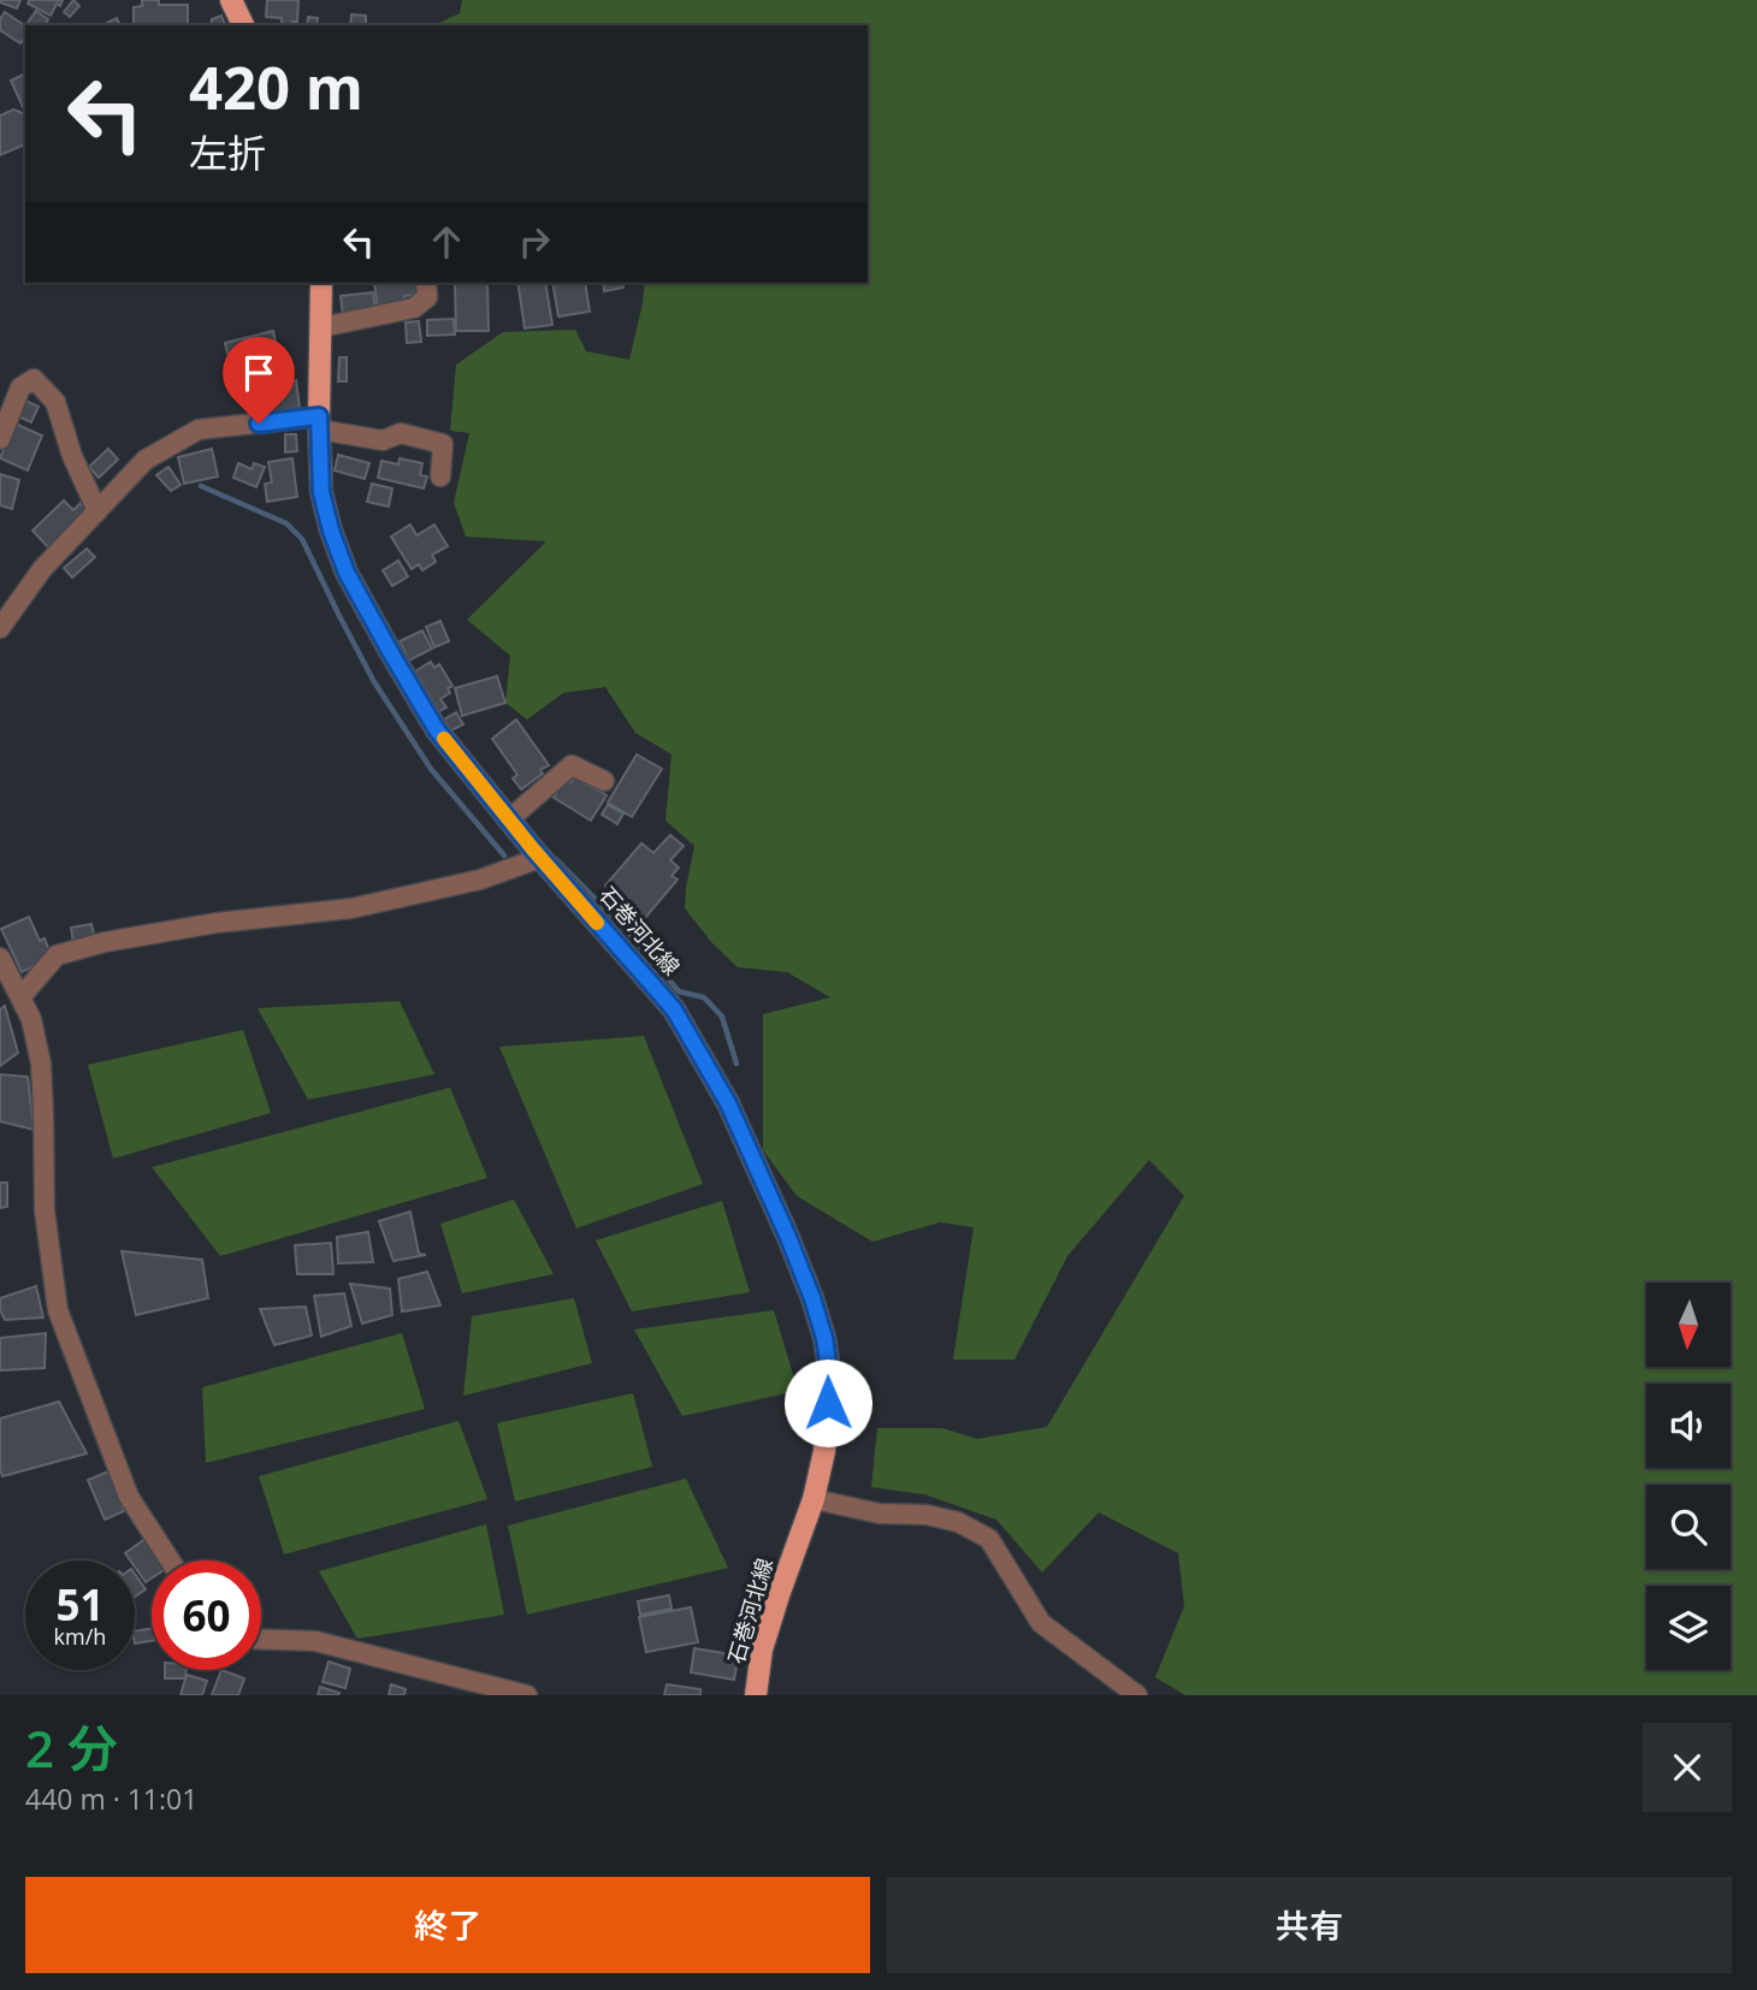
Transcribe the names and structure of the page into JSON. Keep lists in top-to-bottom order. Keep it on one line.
{"streets":{"main road":["石巻河北線"]},"north":"bottom","page":{"turn":["420 m","左折"],"speed":"51 km/h","limit":"60","heading":["2 分","440 m · 11:01"],"buttons":["終了","共有"]}}
